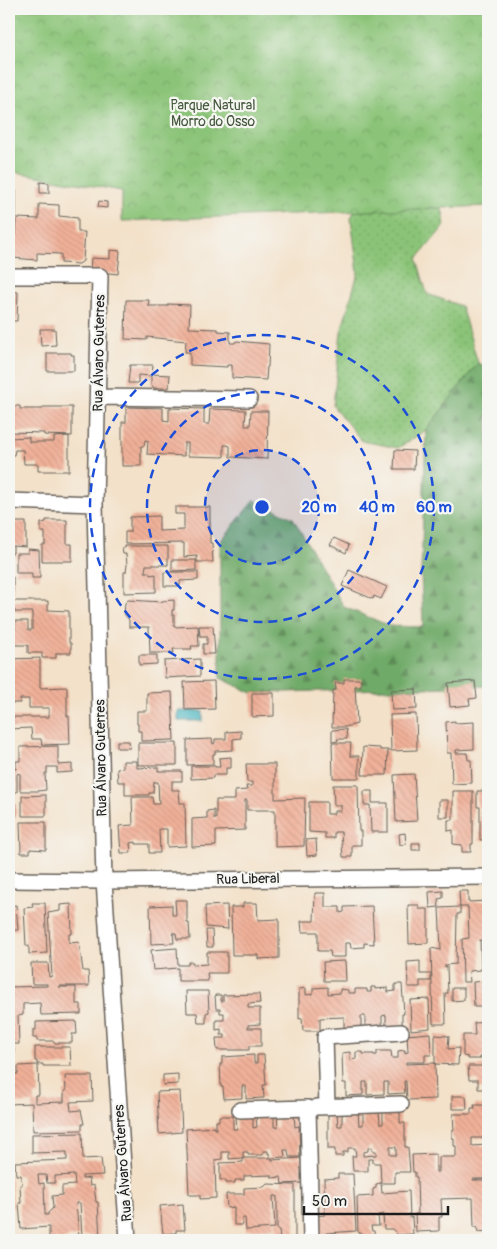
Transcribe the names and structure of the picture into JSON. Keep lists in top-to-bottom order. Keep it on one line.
{"streets":{"street":["Rua Álvaro Guterres","Rua Liberal"]},"crossings":[["Rua Álvaro Guterres","Rua Liberal"]],"parks":["Parque Natural Morro do Osso"],"scale_bar":"50 m","rings":["20 m","40 m","60 m"]}
